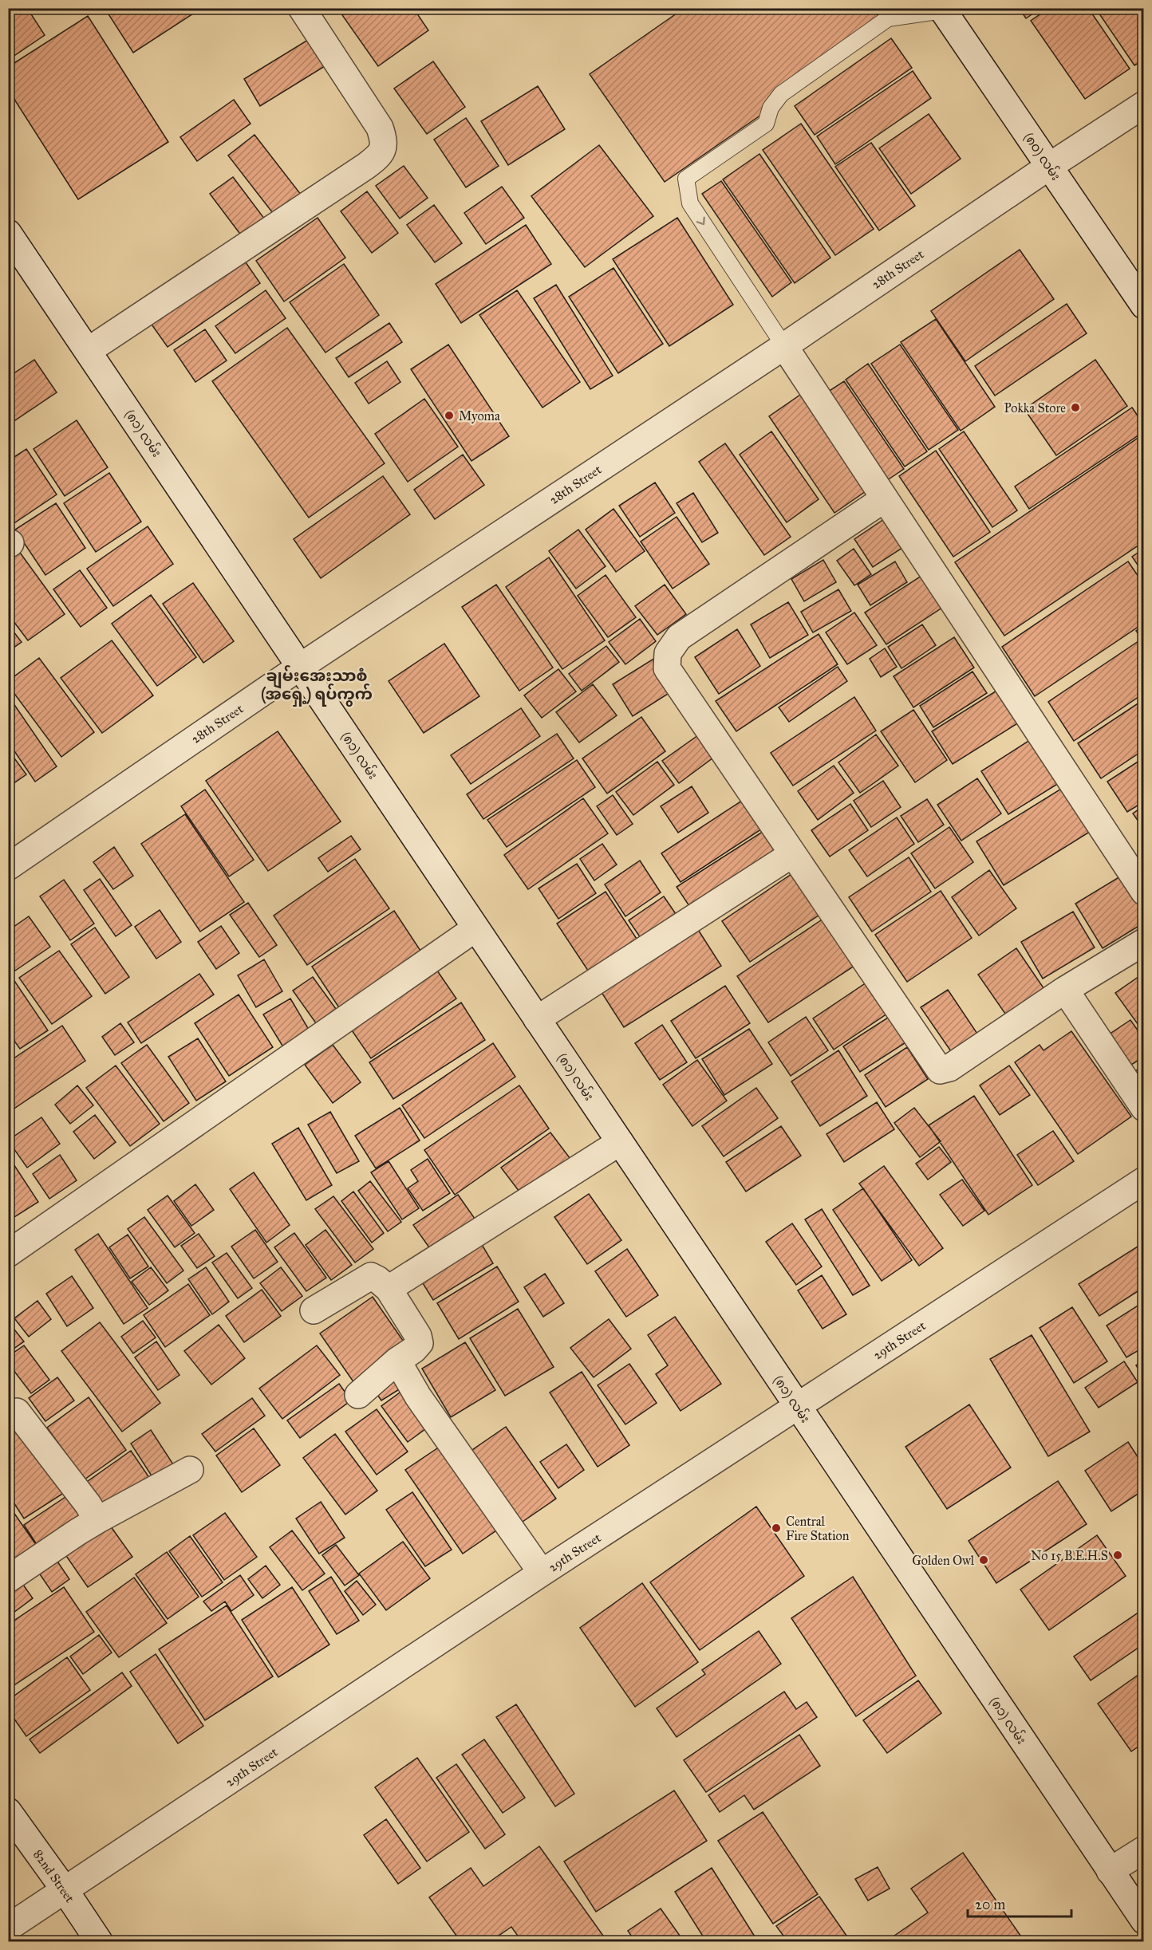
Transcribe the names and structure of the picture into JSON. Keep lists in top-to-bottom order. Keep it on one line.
{"streets":{"street":["(၈၀) လမ်း","28th Street","(၈၁) လမ်း","29th Street","82nd Street"]},"crossings":[["(၈၀) လမ်း","28th Street"],["28th Street","(၈၁) လမ်း"],["(၈၁) လမ်း","29th Street"],["29th Street","82nd Street"]],"districts":["ချမ်းအေးသာစံ (အရှေ့) ရပ်ကွက်"],"places":["Pokka Store","Myoma","Central Fire Station","No 15 B.E.H.S","Golden Owl"],"scale_bar":"20 m"}
